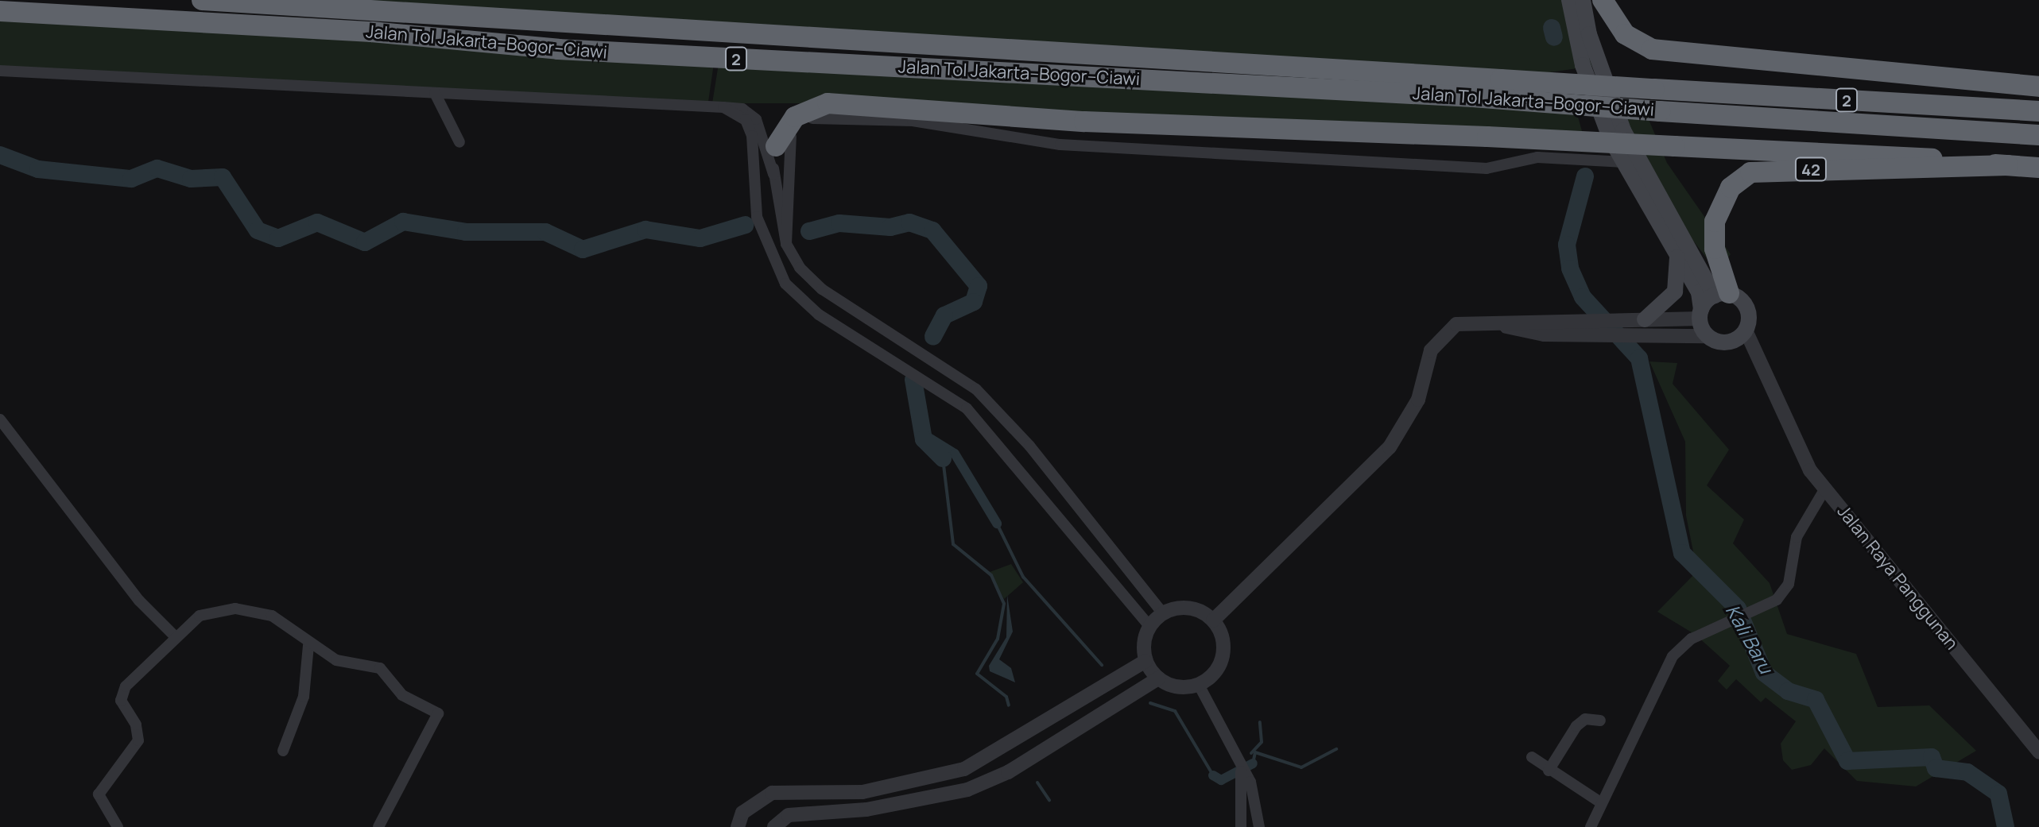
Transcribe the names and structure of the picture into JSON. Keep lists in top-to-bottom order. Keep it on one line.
{"streets":{"highway":["Jalan Tol Jakarta–Bogor–Ciawi","2","42"],"street":["Jalan Raya Panggunan"]},"crossings":[["42","Jalan Raya Panggunan"]],"water":["Kali Baru"]}
